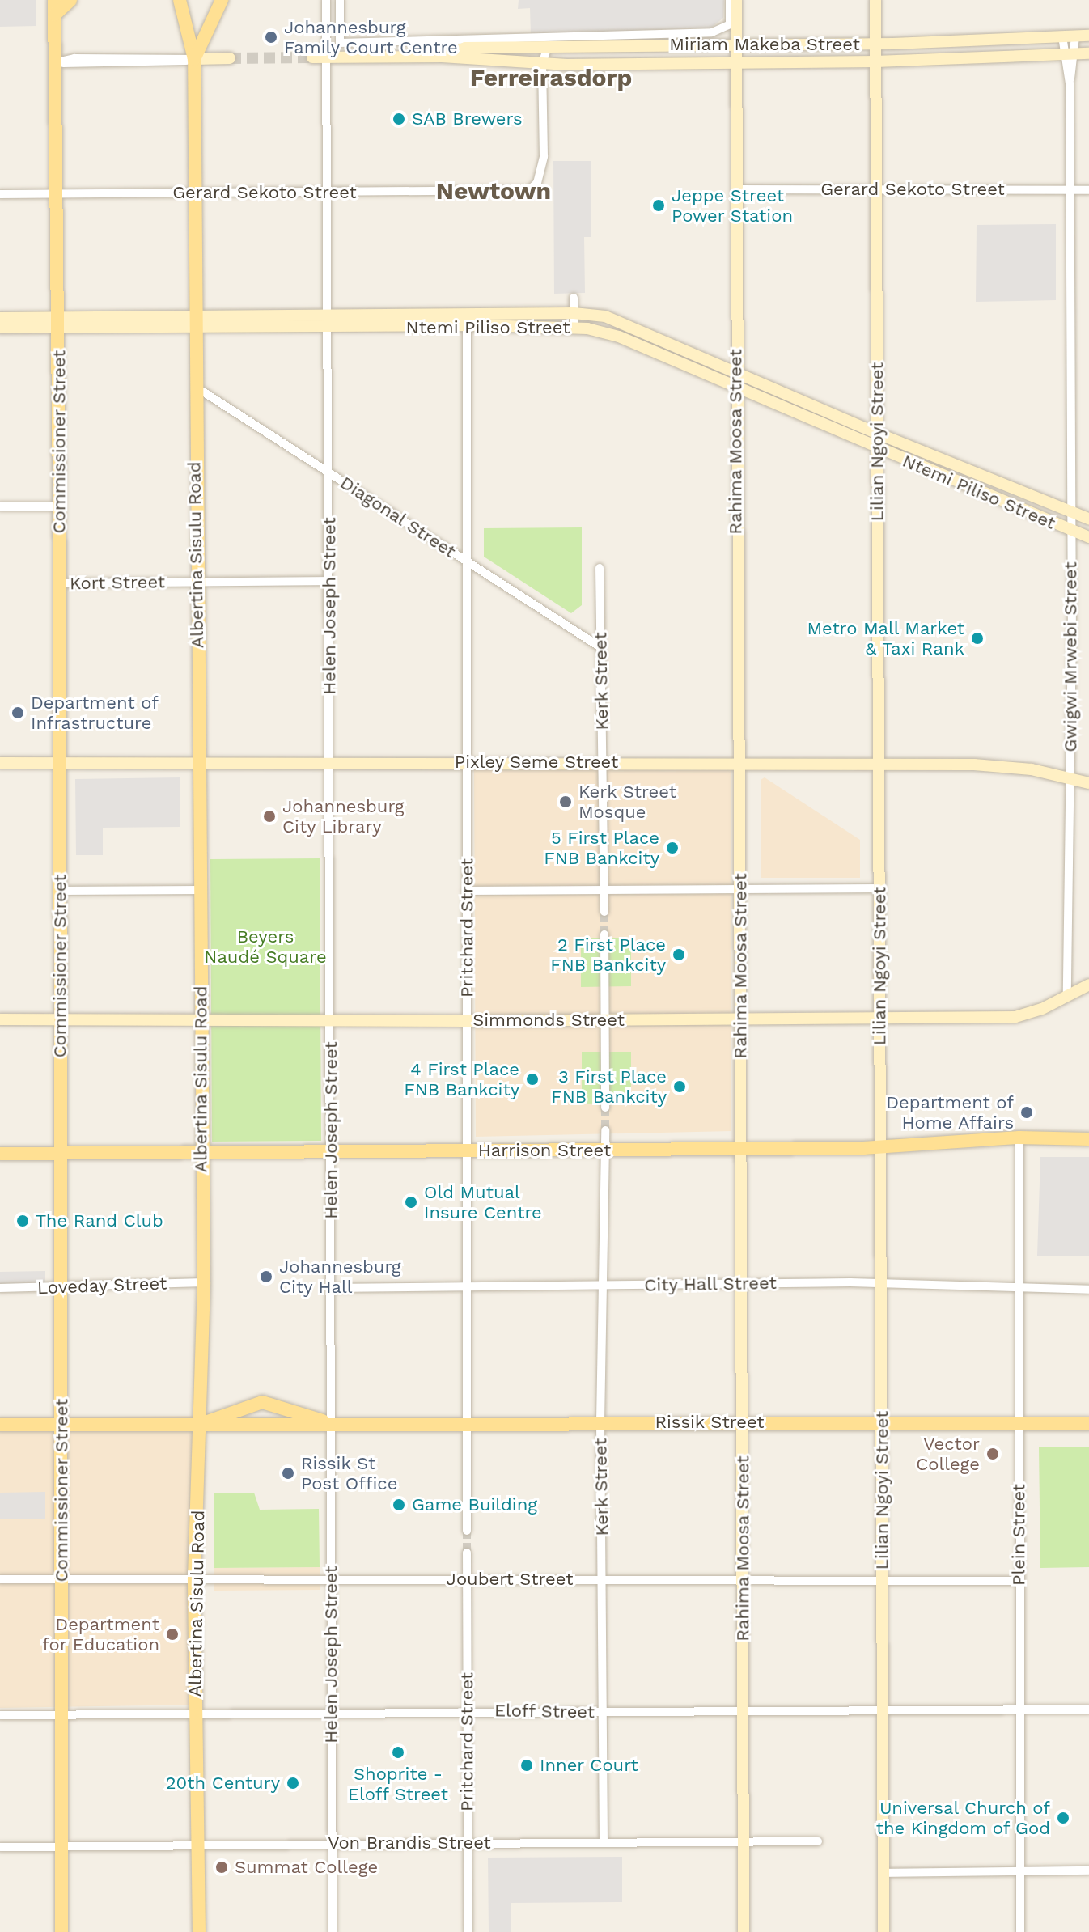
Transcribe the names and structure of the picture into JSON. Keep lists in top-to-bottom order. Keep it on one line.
{"streets":{"main road":["Commissioner Street","Albertina Sisulu Road","Harrison Street","Rissik Street"],"street":["Miriam Makeba Street","Gerard Sekoto Street","Ntemi Piliso Street","Rahima Moosa Street","Lilian Ngoyi Street","Diagonal Street","Kort Street","Helen Joseph Street","Gwigwi Mrwebi Street","Kerk Street","Pixley Seme Street","Pritchard Street","Simmonds Street","City Hall Street","Loveday Street","Plein Street","Joubert Street","Eloff Street","Von Brandis Street"]},"crossings":[["Miriam Makeba Street","Gerard Sekoto Street"],["Miriam Makeba Street","Rahima Moosa Street"],["Miriam Makeba Street","Lilian Ngoyi Street"],["Miriam Makeba Street","Helen Joseph Street"],["Miriam Makeba Street","Gwigwi Mrwebi Street"],["Gerard Sekoto Street","Commissioner Street"],["Gerard Sekoto Street","Rahima Moosa Street"],["Gerard Sekoto Street","Lilian Ngoyi Street"],["Gerard Sekoto Street","Albertina Sisulu Road"],["Gerard Sekoto Street","Helen Joseph Street"],["Gerard Sekoto Street","Gwigwi Mrwebi Street"],["Ntemi Piliso Street","Commissioner Street"],["Ntemi Piliso Street","Rahima Moosa Street"],["Ntemi Piliso Street","Lilian Ngoyi Street"],["Ntemi Piliso Street","Albertina Sisulu Road"],["Ntemi Piliso Street","Helen Joseph Street"],["Ntemi Piliso Street","Gwigwi Mrwebi Street"],["Ntemi Piliso Street","Pritchard Street"],["Commissioner Street","Kort Street"],["Commissioner Street","Pixley Seme Street"],["Commissioner Street","Simmonds Street"],["Commissioner Street","Harrison Street"],["Commissioner Street","Loveday Street"],["Commissioner Street","Rissik Street"],["Commissioner Street","Joubert Street"],["Commissioner Street","Eloff Street"],["Commissioner Street","Von Brandis Street"],["Rahima Moosa Street","Pixley Seme Street"],["Rahima Moosa Street","Simmonds Street"],["Rahima Moosa Street","Harrison Street"],["Rahima Moosa Street","City Hall Street"],["Rahima Moosa Street","Rissik Street"],["Rahima Moosa Street","Joubert Street"],["Rahima Moosa Street","Eloff Street"],["Rahima Moosa Street","Von Brandis Street"],["Lilian Ngoyi Street","Pixley Seme Street"],["Lilian Ngoyi Street","Simmonds Street"],["Lilian Ngoyi Street","Harrison Street"],["Lilian Ngoyi Street","City Hall Street"],["Lilian Ngoyi Street","Rissik Street"],["Lilian Ngoyi Street","Joubert Street"],["Lilian Ngoyi Street","Eloff Street"],["Diagonal Street","Albertina Sisulu Road"],["Diagonal Street","Helen Joseph Street"],["Diagonal Street","Kerk Street"],["Diagonal Street","Pritchard Street"],["Albertina Sisulu Road","Kort Street"],["Albertina Sisulu Road","Pixley Seme Street"],["Albertina Sisulu Road","Simmonds Street"],["Albertina Sisulu Road","Harrison Street"],["Albertina Sisulu Road","Loveday Street"],["Albertina Sisulu Road","Rissik Street"],["Albertina Sisulu Road","Joubert Street"],["Albertina Sisulu Road","Eloff Street"],["Albertina Sisulu Road","Von Brandis Street"],["Kort Street","Helen Joseph Street"],["Helen Joseph Street","Pixley Seme Street"],["Helen Joseph Street","Simmonds Street"],["Helen Joseph Street","Harrison Street"],["Helen Joseph Street","City Hall Street"],["Helen Joseph Street","Rissik Street"],["Helen Joseph Street","Joubert Street"],["Helen Joseph Street","Eloff Street"],["Helen Joseph Street","Von Brandis Street"],["Gwigwi Mrwebi Street","Pixley Seme Street"],["Gwigwi Mrwebi Street","Simmonds Street"],["Kerk Street","Pixley Seme Street"],["Kerk Street","Harrison Street"],["Kerk Street","City Hall Street"],["Kerk Street","Rissik Street"],["Kerk Street","Joubert Street"],["Kerk Street","Eloff Street"],["Kerk Street","Von Brandis Street"],["Pixley Seme Street","Pritchard Street"],["Pritchard Street","Simmonds Street"],["Pritchard Street","Harrison Street"],["Pritchard Street","City Hall Street"],["Pritchard Street","Rissik Street"],["Pritchard Street","Joubert Street"],["Pritchard Street","Eloff Street"],["Pritchard Street","Von Brandis Street"],["Harrison Street","Plein Street"],["City Hall Street","Plein Street"],["Rissik Street","Plein Street"],["Plein Street","Joubert Street"],["Plein Street","Eloff Street"]],"districts":["Ferreirasdorp","Newtown"],"parks":["Beyers Naudé Square"],"places":["Johannesburg Family Court Centre","SAB Brewers","Jeppe Street Power Station","Metro Mall Market & Taxi Rank","Department of Infrastructure","Kerk Street Mosque","Johannesburg City Library","5 First Place FNB Bankcity","2 First Place FNB Bankcity","4 First Place FNB Bankcity","3 First Place FNB Bankcity","Department of Home Affairs","Old Mutual Insure Centre","The Rand Club","Johannesburg City Hall","Vector College","Rissik St Post Office","Game Building","Department for Education","Shoprite - Eloff Street","Inner Court","20th Century","Universal Church of the Kingdom of God","Summat College"]}
